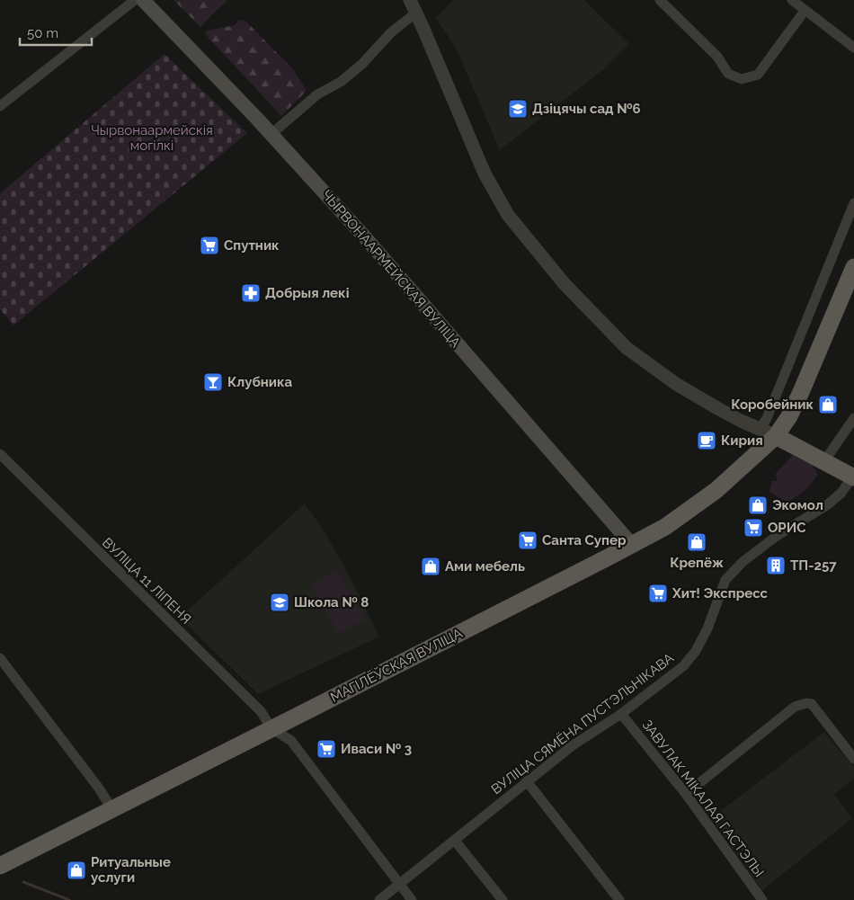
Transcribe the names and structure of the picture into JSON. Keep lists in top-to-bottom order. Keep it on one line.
{"streets":{"main road":["ЧЫРВОНААРМЕЙСКАЯ ВУЛІЦА","МАГІЛЁЎСКАЯ ВУЛІЦА"],"street":["ВУЛІЦА 11 ЛІПЕНЯ","ВУЛІЦА СЯМЁНА ПУСТЭЛЬНІКАВА","ЗАВУЛАК МІКАЛАЯ ГАСТЭЛЫ"]},"crossings":[["ЧЫРВОНААРМЕЙСКАЯ ВУЛІЦА","МАГІЛЁЎСКАЯ ВУЛІЦА"],["ВУЛІЦА 11 ЛІПЕНЯ","МАГІЛЁЎСКАЯ ВУЛІЦА"],["ВУЛІЦА СЯМЁНА ПУСТЭЛЬНІКАВА","ЗАВУЛАК МІКАЛАЯ ГАСТЭЛЫ"]],"parks":["Чырвонаармейскія могілкі"],"places":{"school or university":["Дзіцячы сад №6","Школа № 8"],"supermarket":["Спутник","ОРИС","Санта Супер","Хит! Экспресс","Иваси № 3"],"pharmacy":["Добрыя лекі"],"bar":["Клубника"],"shop":["Коробейник","Экомол","Крепёж","Ами мебель","Ритуальные услуги"],"cafe":["Кирия"],"building":["ТП-257"]},"scale_bar":"50 m"}
